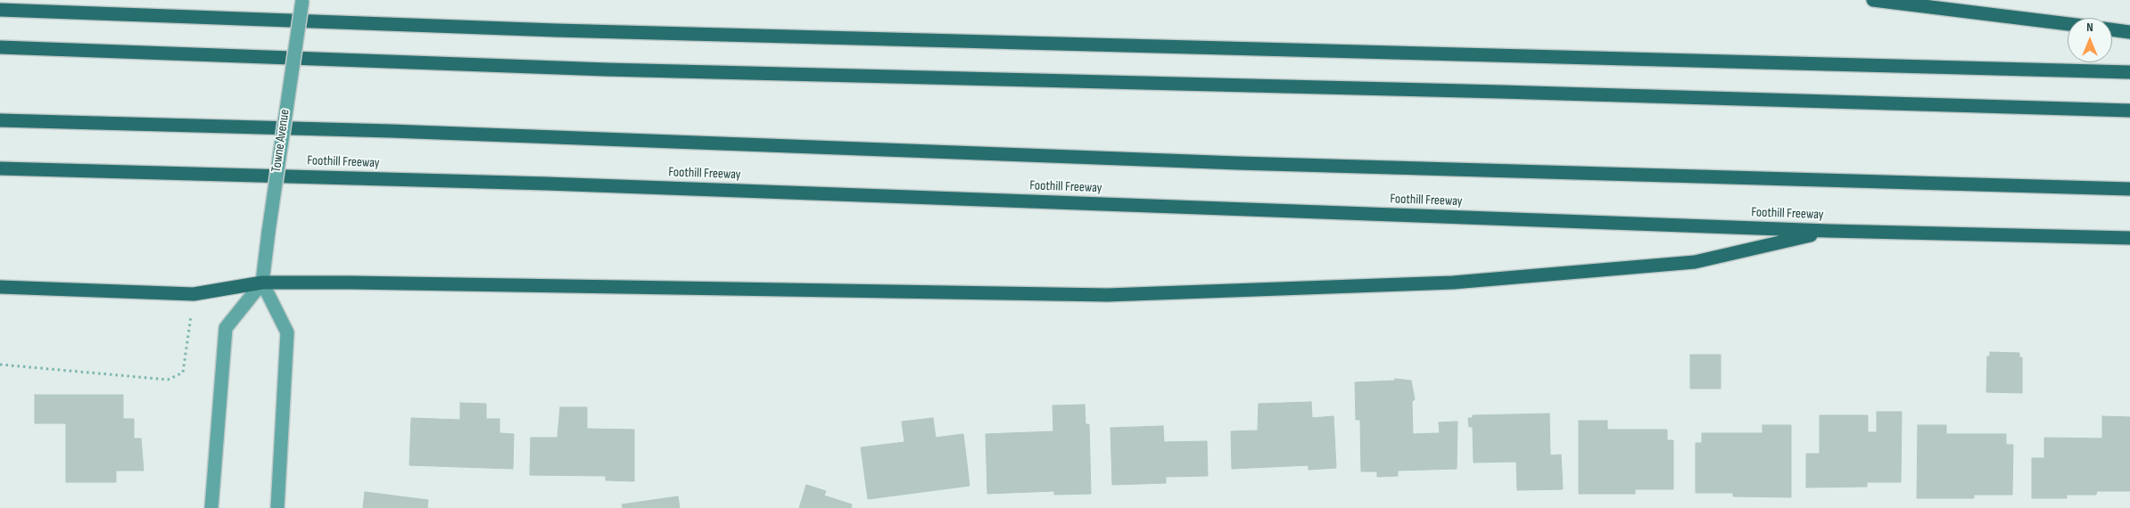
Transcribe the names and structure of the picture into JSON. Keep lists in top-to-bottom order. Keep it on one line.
{"streets":{"highway":["Foothill Freeway"],"main road":["Towne Avenue"]},"north":"top"}
